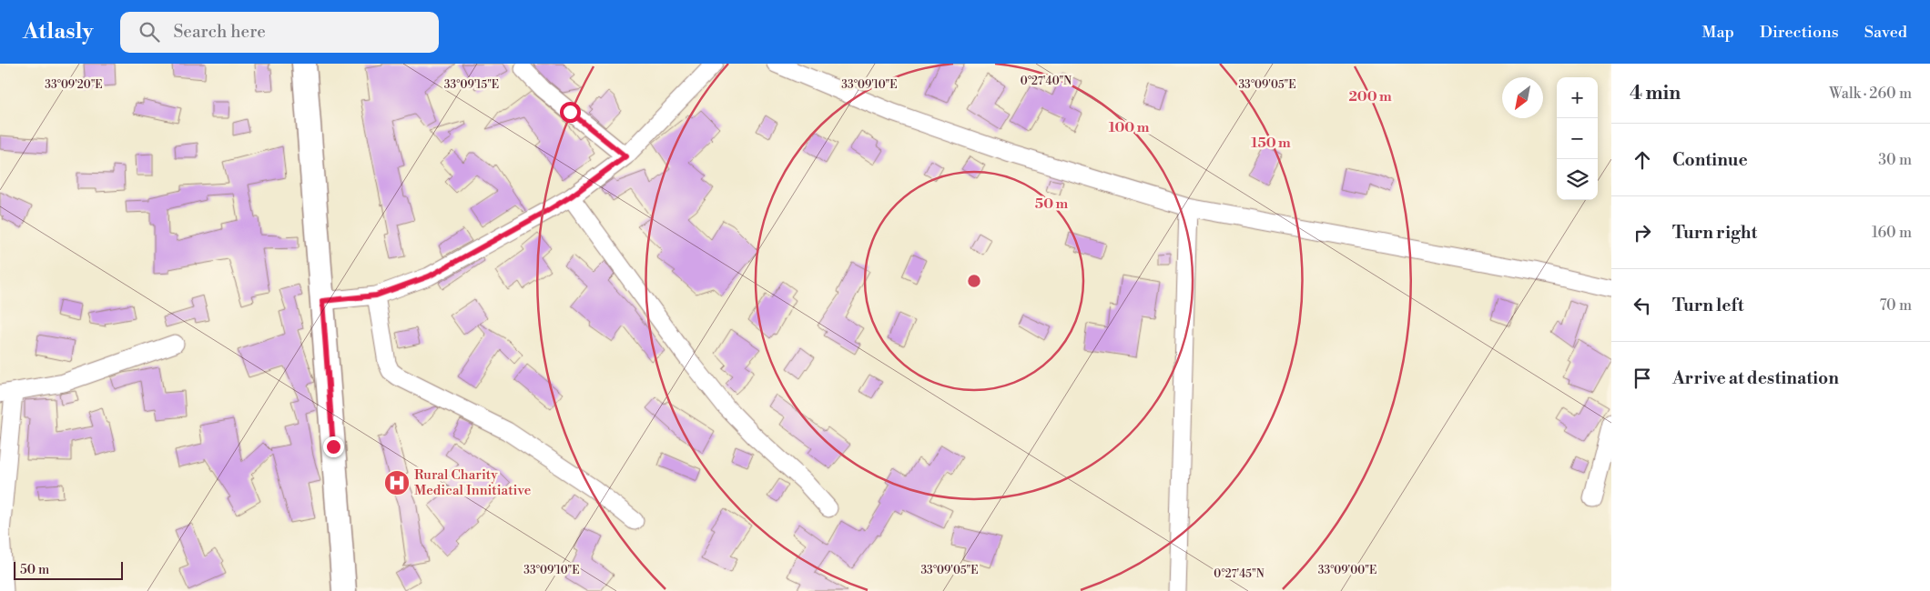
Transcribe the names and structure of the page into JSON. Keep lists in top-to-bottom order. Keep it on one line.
{"places":{"hospital":["Rural Charity Medical Innitiative"]},"scale_bar":"50 m","north":"bottom left","page":{"header":"Atlasly","search":"Search here","nav":["Map","Directions","Saved"],"heading":["4 min","Walk · 260 m"],"map_buttons":["+","−"],"list":[["Continue","30 m"],["Turn right","160 m"],["Turn left","70 m"],"Arrive at destination"],"scale":"50 m"},"coordinates":["0°27'40\"N","33°09'20\"E","33°09'15\"E","33°09'10\"E","33°09'05\"E","33°09'00\"E","0°27'45\"N"],"rings":["200 m","100 m","150 m","50 m"]}
